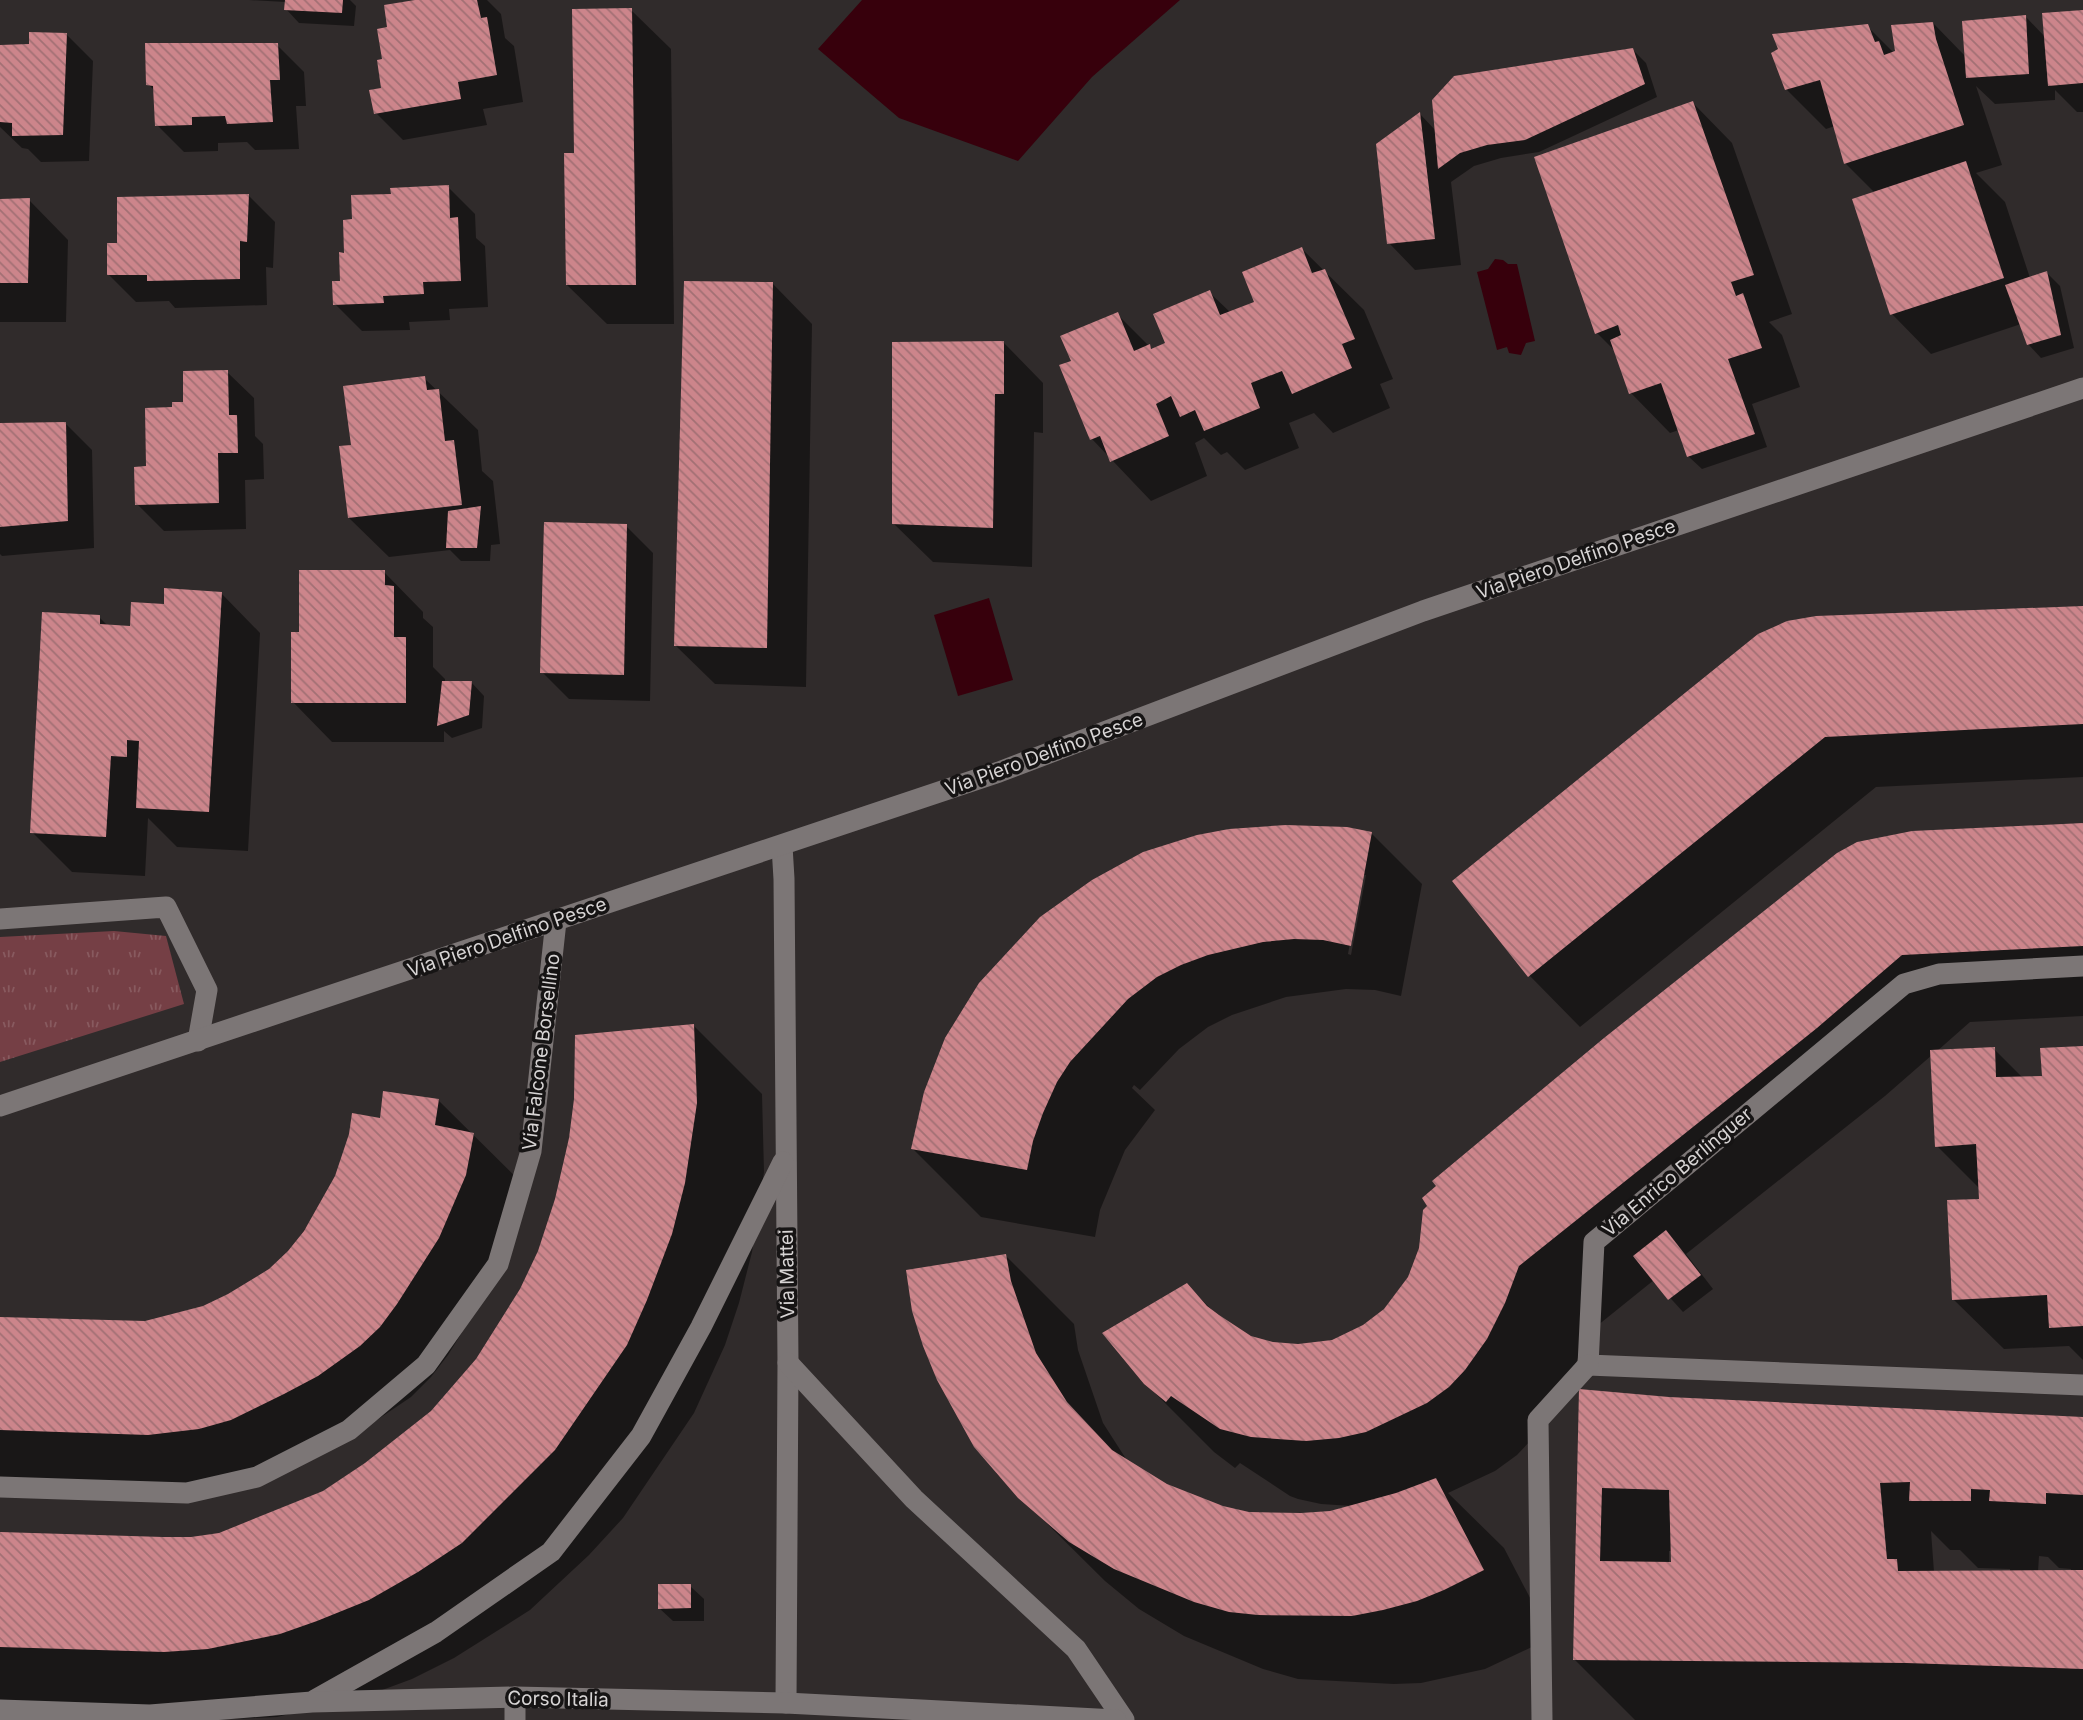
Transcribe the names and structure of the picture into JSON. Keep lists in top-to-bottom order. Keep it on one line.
{"streets":{"street":["Via Piero Delfino Pesce","Via Falcone Borsellino","Via Enrico Berlinguer","Via Mattei","Corso Italia"]},"crossings":[["Via Piero Delfino Pesce","Via Falcone Borsellino"],["Via Piero Delfino Pesce","Via Mattei"],["Via Mattei","Corso Italia"]]}
